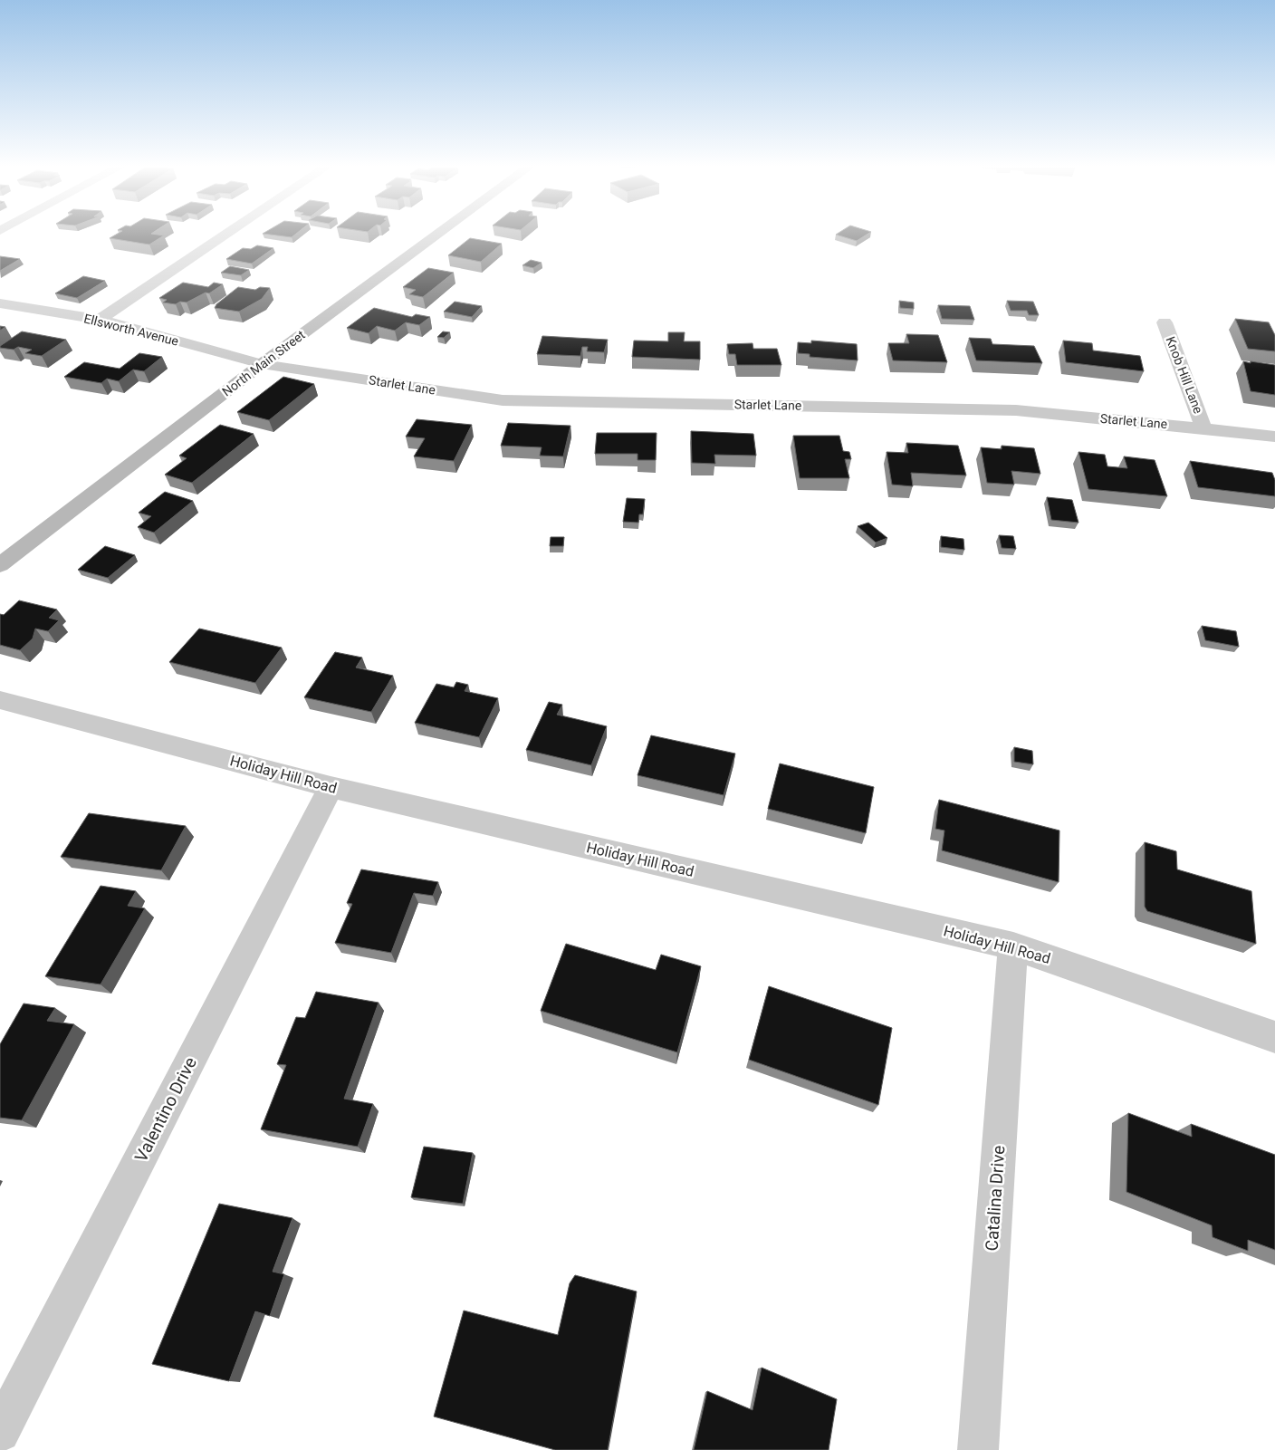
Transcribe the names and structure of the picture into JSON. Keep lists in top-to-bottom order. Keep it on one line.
{"streets":{"main road":["North Main Street"],"street":["Ellsworth Avenue","Knob Hill Lane","Starlet Lane","Holiday Hill Road","Valentino Drive","Catalina Drive"]},"crossings":[["Ellsworth Avenue","North Main Street"],["Ellsworth Avenue","Starlet Lane"],["North Main Street","Starlet Lane"],["Knob Hill Lane","Starlet Lane"],["Holiday Hill Road","Valentino Drive"],["Holiday Hill Road","Catalina Drive"]]}
